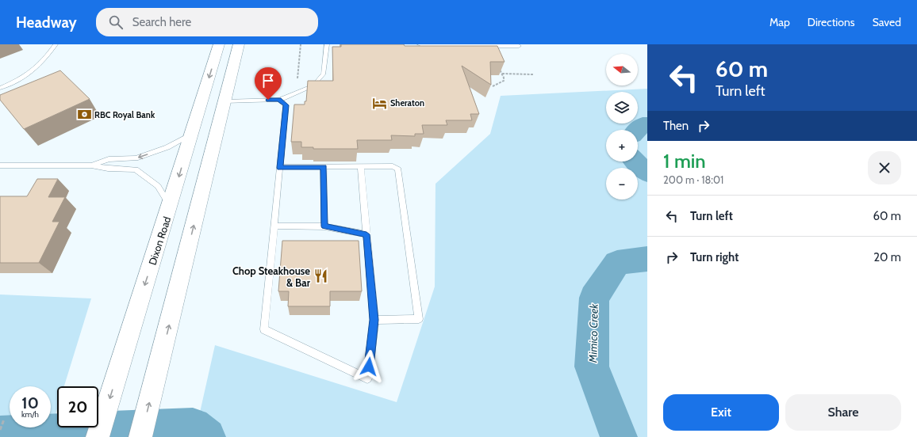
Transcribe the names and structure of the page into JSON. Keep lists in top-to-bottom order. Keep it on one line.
{"streets":{"main road":["Dixon Road"]},"water":["Mimico Creek"],"places":{"hotel":["Sheraton"],"bank":["RBC Royal Bank"],"restaurant":["Chop Steakhouse & Bar"]},"north":"left","page":{"header":"Headway","search":"Search here","nav":["Map","Directions","Saved"],"turn":["60 m","Turn left"],"map_buttons":["+","−"],"then":"Then","heading":["1 min","200 m · 18:01"],"list":[{"name":"Turn left","value":"60 m"},{"name":"Turn right","value":"20 m"}],"speed":"10 km/h","limit":"20","buttons":["Exit","Share"]}}
